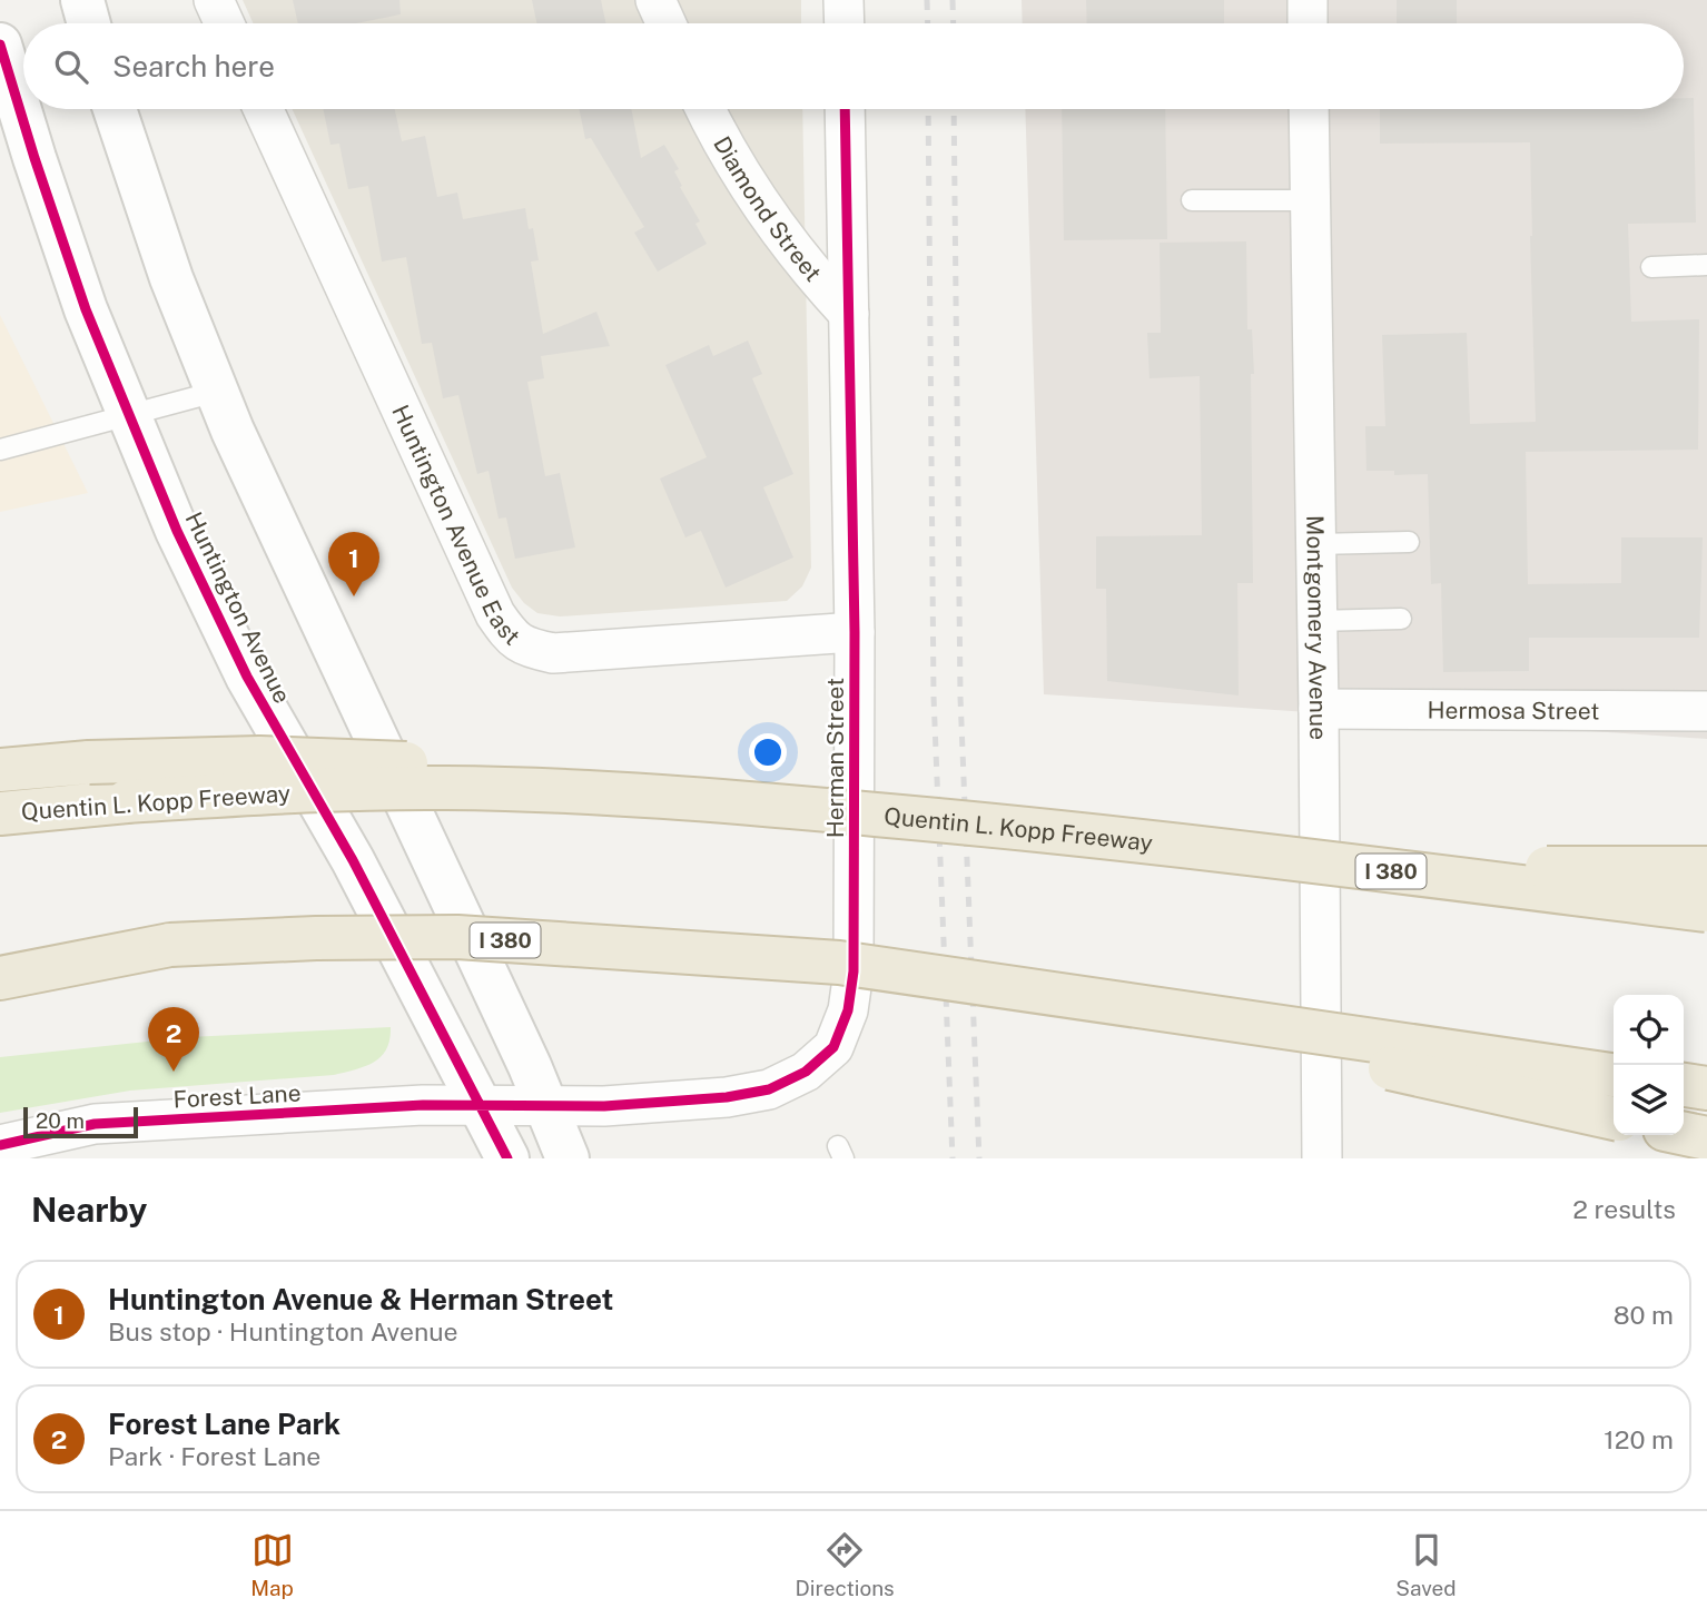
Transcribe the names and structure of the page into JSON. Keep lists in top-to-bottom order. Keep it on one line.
{"streets":{"highway":["Quentin L. Kopp Freeway","I 380"],"street":["Diamond Street","Huntington Avenue East","Huntington Avenue","Montgomery Avenue","Hermosa Street","Herman Street","Forest Lane"]},"crossings":[["Diamond Street","Herman Street"],["Huntington Avenue East","Herman Street"],["Huntington Avenue","Herman Street"],["Huntington Avenue","Forest Lane"],["Montgomery Avenue","Hermosa Street"],["Herman Street","Forest Lane"]],"scale_bar":"20 m","page":{"search":"Search here","pins":["1","2"],"scale":"20 m","heading":["Nearby","2 results"],"list":[{"mark":"1","name":"Huntington Avenue & Herman Street","note":"Bus stop · Huntington Avenue","value":"80 m"},{"mark":"2","name":"Forest Lane Park","note":"Park · Forest Lane","value":"120 m"}],"nav":["Map","Directions","Saved"]}}
